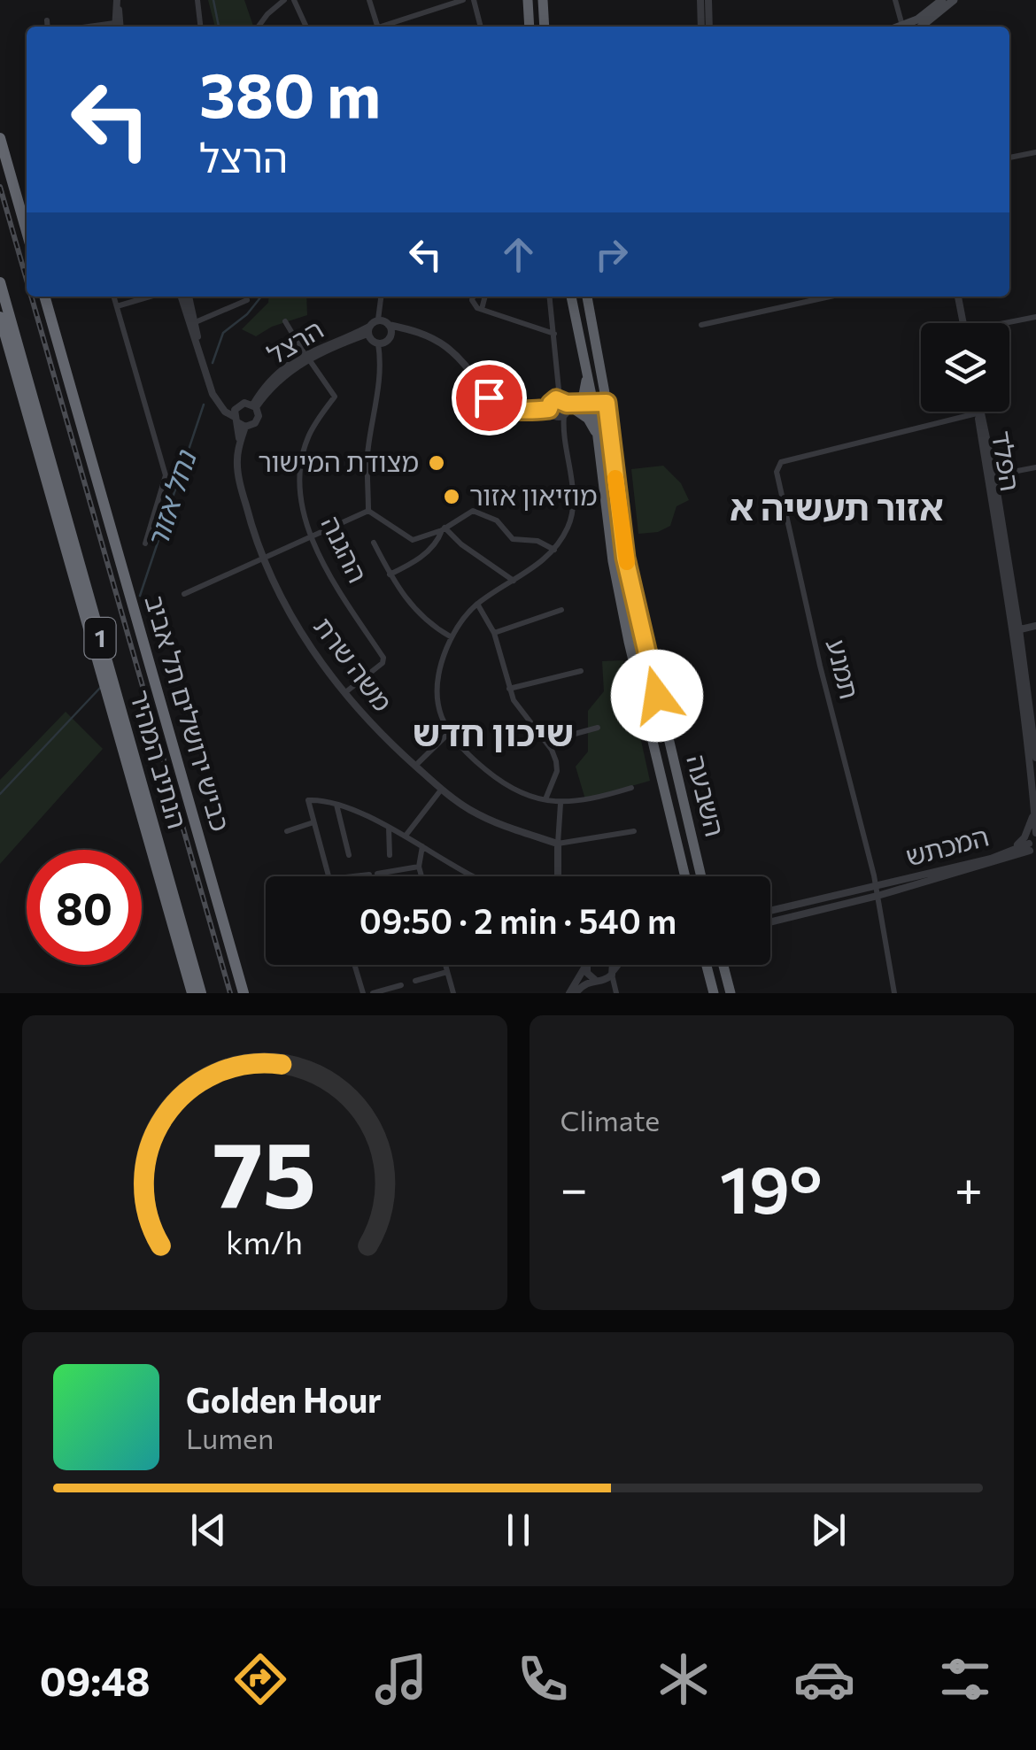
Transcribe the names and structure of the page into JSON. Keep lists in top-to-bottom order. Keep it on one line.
{"streets":{"highway":["1","כביש ירושלים תל אביב","הנתיב המהיר","השבעה"],"street":["הרצל","הפלד","ההגנה","משה שרת","תמנע","המכתש"]},"crossings":[["הרצל","ההגנה"],["הרצל","משה שרת"],["הפלד","תמנע"],["ההגנה","משה שרת"],["תמנע","המכתש"]],"districts":["אזור תעשיה א","שיכון חדש"],"water":["נחל אזור"],"places":["מצודת המישור","מוזיאון אזור"],"page":{"turn":["380 m","הרצל"],"limit":"80","trip":"09:50 · 2 min · 540 m","tile":"Climate","heat":["−","19°","+"],"song":["Golden Hour","Lumen"],"tabs":"09:48","gauge":["75","km/h"]}}
